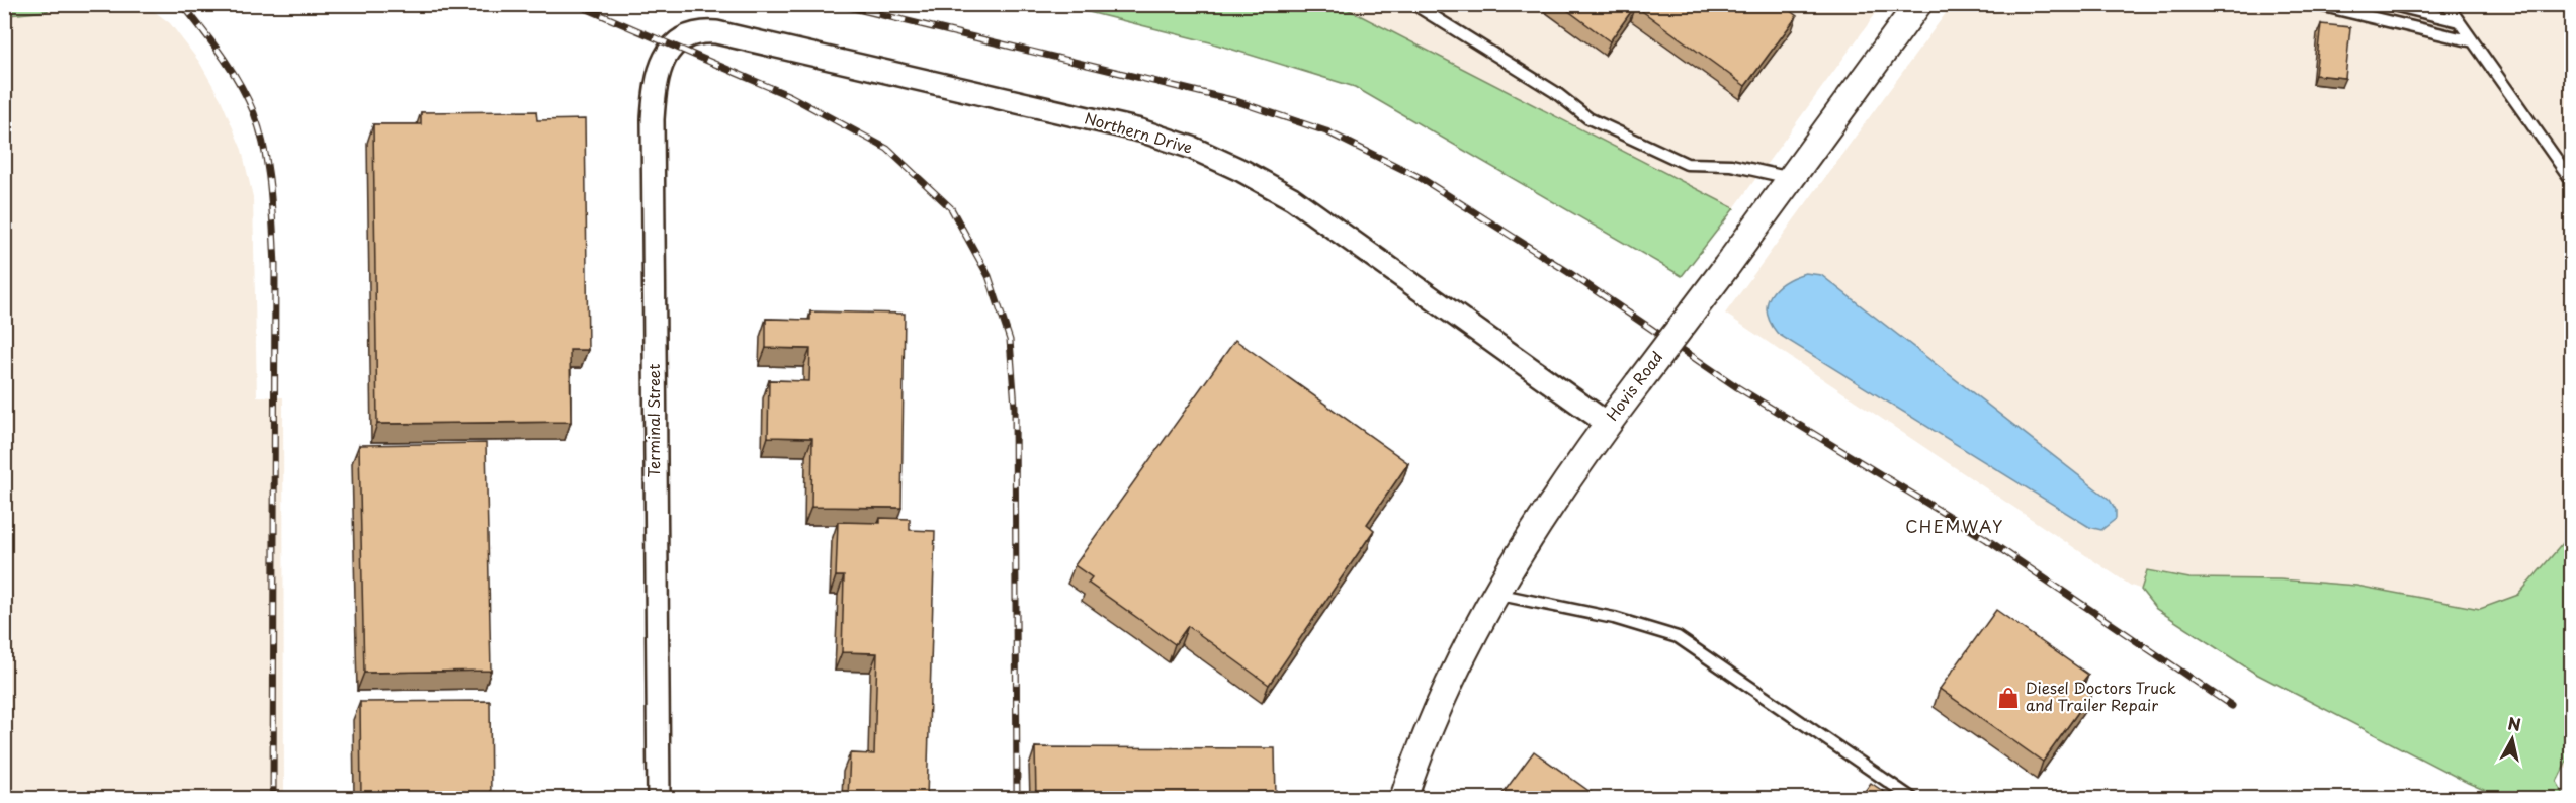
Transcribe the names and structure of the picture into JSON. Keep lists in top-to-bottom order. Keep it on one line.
{"streets":{"street":["Northern Drive","Hovis Road","Terminal Street"]},"crossings":[["Northern Drive","Hovis Road"],["Northern Drive","Terminal Street"]],"districts":["CHEMWAY"],"places":{"shop":["Diesel Doctors Truck and Trailer Repair"]},"north":"top"}
